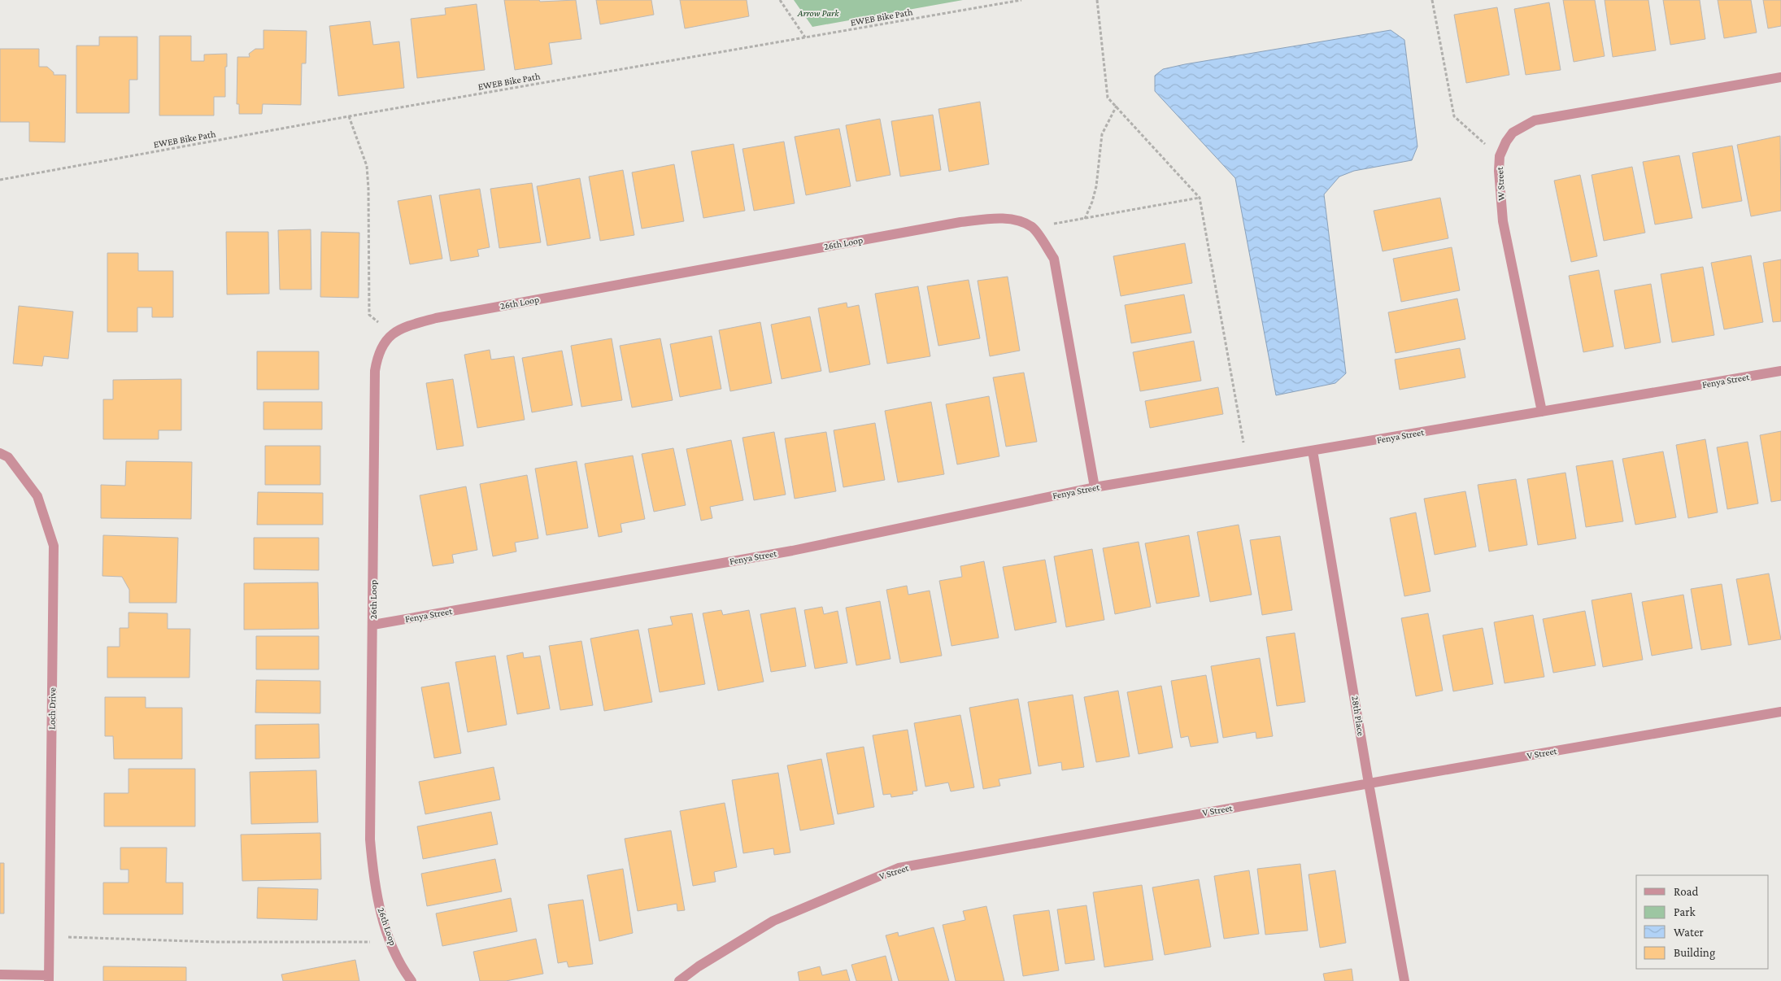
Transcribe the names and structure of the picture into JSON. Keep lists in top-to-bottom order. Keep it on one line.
{"streets":{"street":["W Street","26th Loop","Fenya Street","Loch Drive","28th Place","V Street"],"path":["EWEB Bike Path"]},"crossings":[["W Street","Fenya Street"],["26th Loop","Fenya Street"],["Fenya Street","28th Place"],["28th Place","V Street"]],"parks":["Arrow Park"],"legend":["Road","Park","Water","Building"]}
